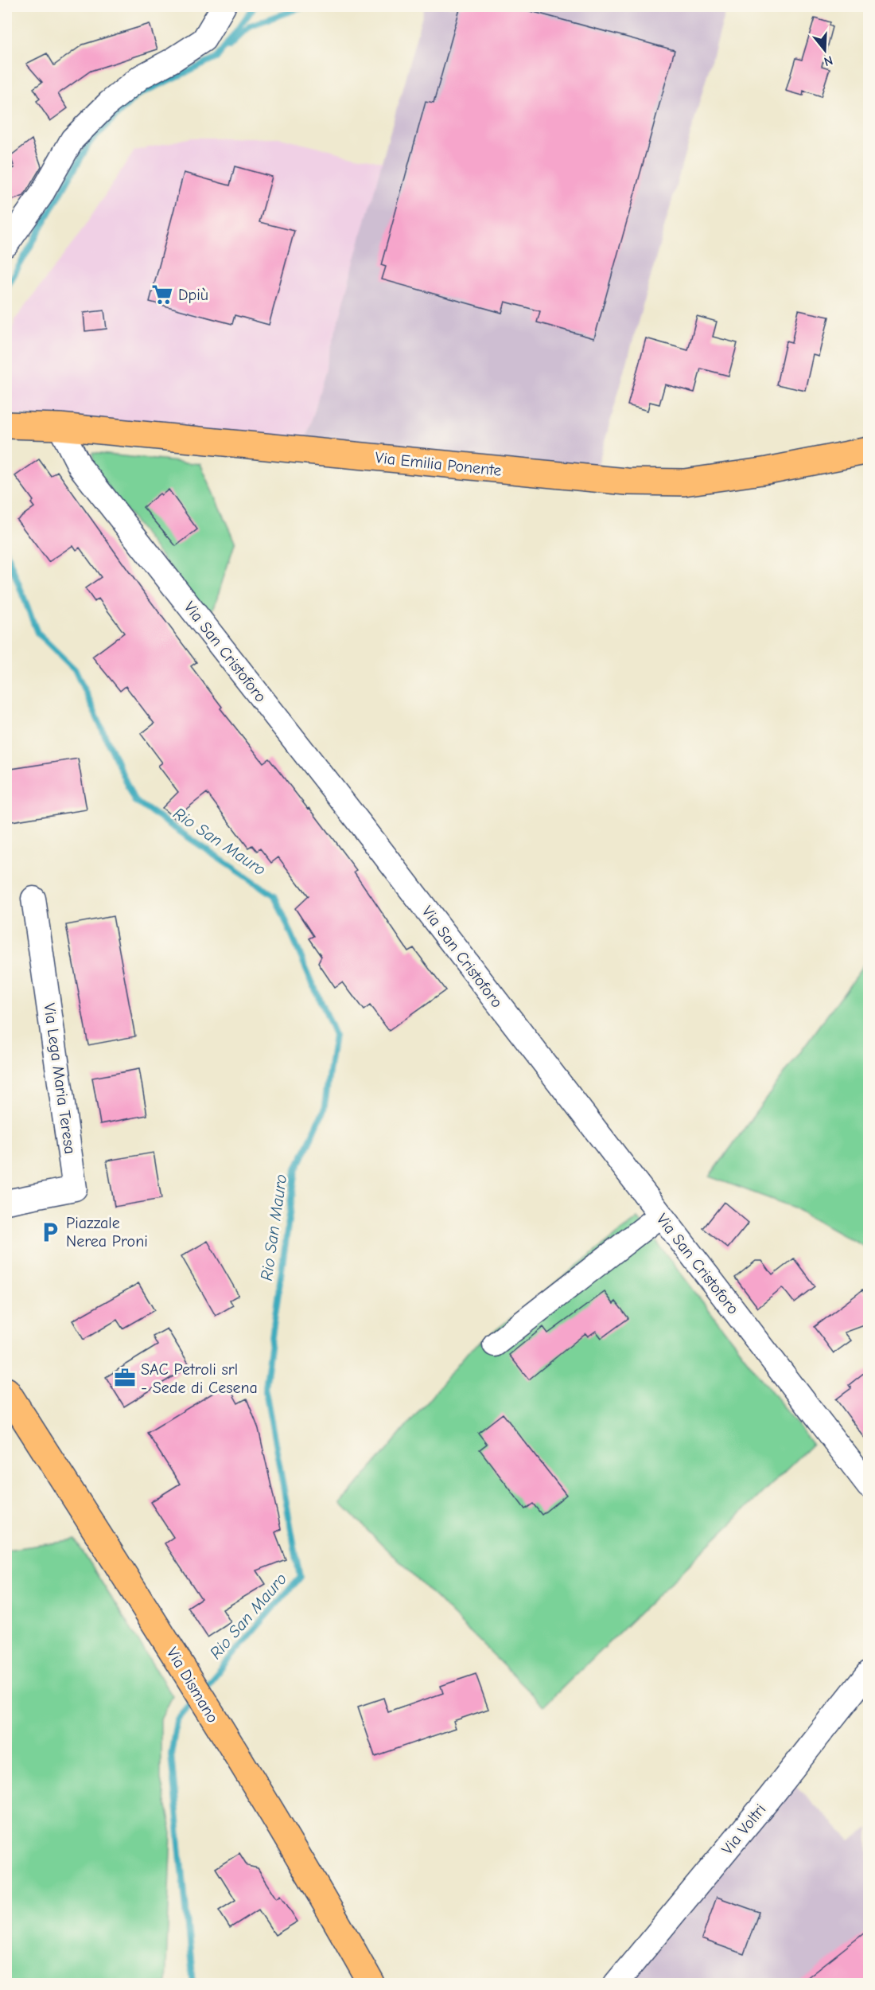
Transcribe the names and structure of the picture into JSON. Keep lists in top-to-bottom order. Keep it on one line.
{"streets":{"main road":["Via Emilia Ponente","Via Dismano"],"street":["Via San Cristoforo","Via Lega Maria Teresa","Via Voltri"]},"crossings":[["Via Emilia Ponente","Via San Cristoforo"]],"water":["Rio San Mauro"],"places":{"supermarket":["Dpiù"],"parking":["Piazzale Nerea Proni"],"office":["SAC Petroli srl - Sede di Cesena"]},"north":"bottom"}
